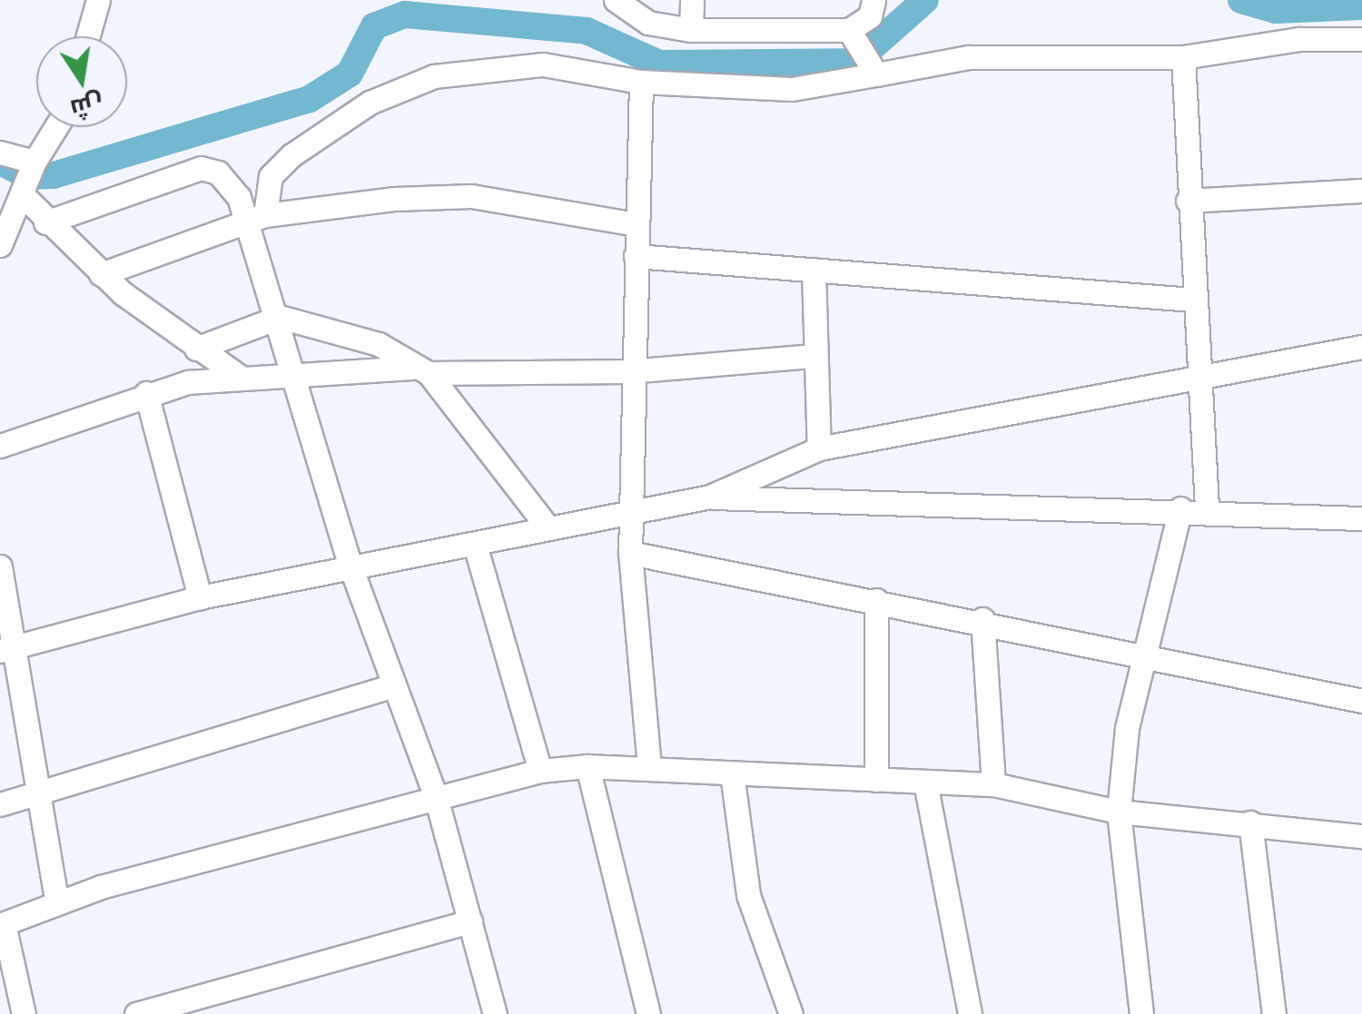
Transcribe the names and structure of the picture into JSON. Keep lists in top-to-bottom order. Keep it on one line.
{"north":"bottom"}
